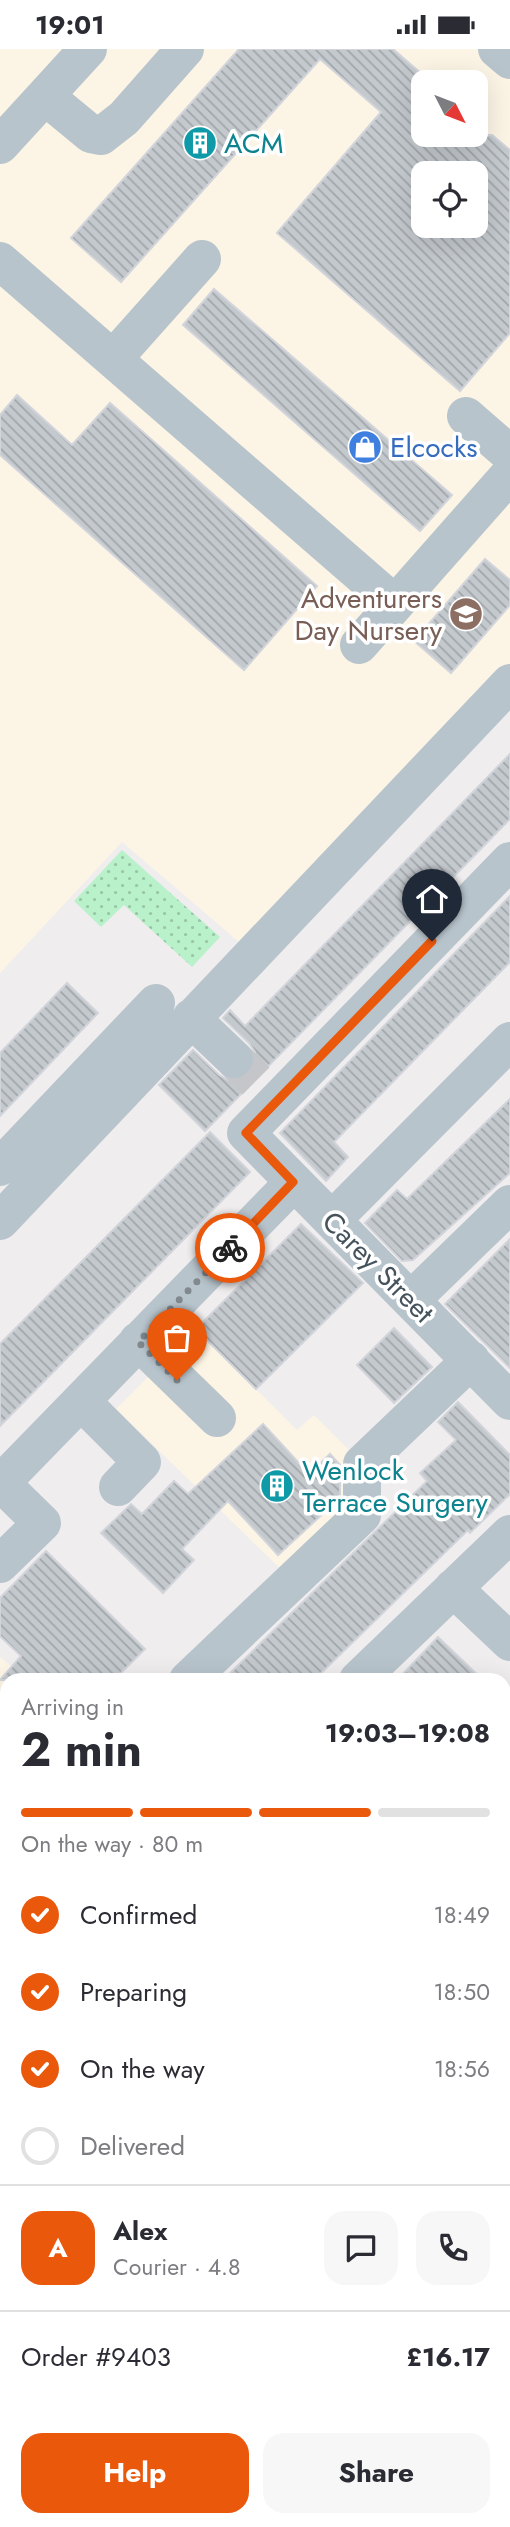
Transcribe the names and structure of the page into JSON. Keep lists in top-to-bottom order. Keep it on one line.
{"streets":{"street":["Carey Street"]},"places":{"building":["ACM","Wenlock Terrace Surgery"],"shop":["Elcocks"],"school or university":["Adventurers Day Nursery"]},"north":"bottom right","page":{"status":"19:01","heading":["2 min","Arriving in","19:03–19:08"],"panel":["Alex","Courier · 4.8","Order #9403","£16.17"],"bar":"On the way · 80 m","list":[["Confirmed","18:49"],["Preparing","18:50"],["On the way","18:56"],"Delivered"],"round":"A","buttons":["Help","Share"]}}
